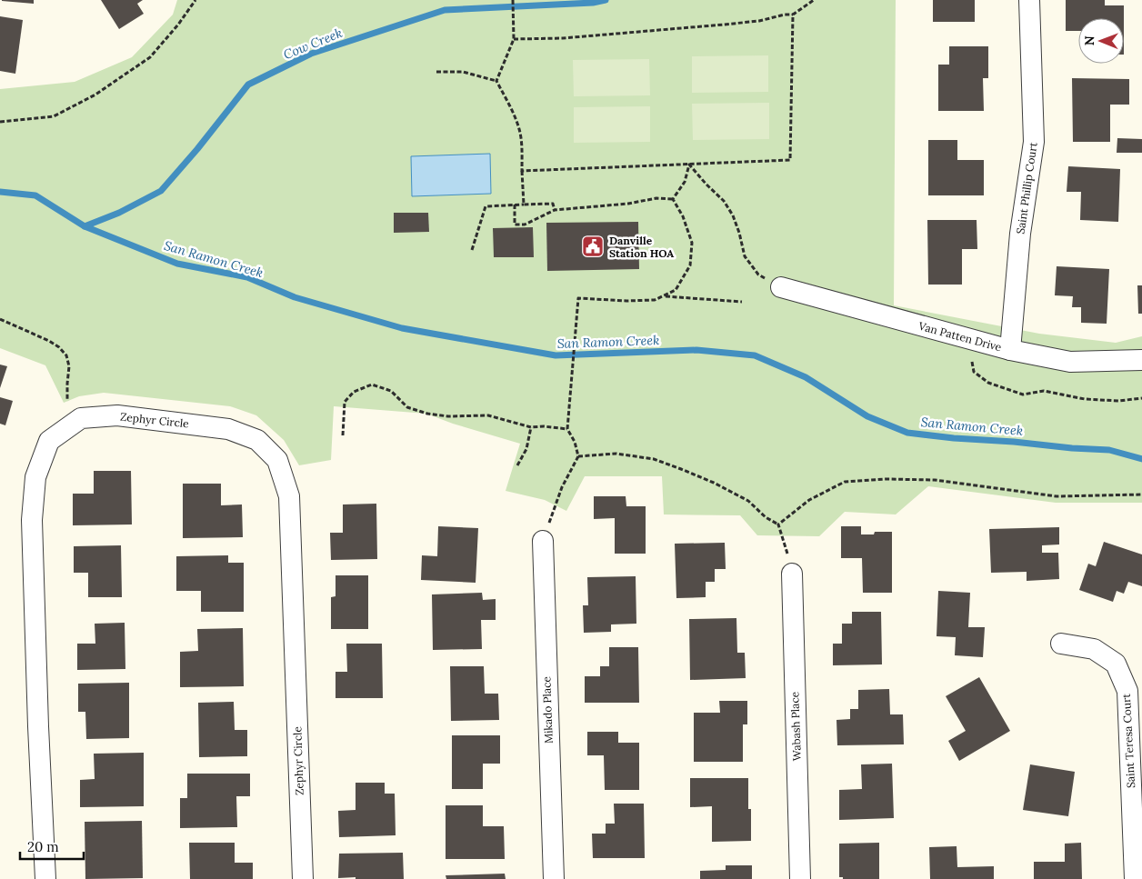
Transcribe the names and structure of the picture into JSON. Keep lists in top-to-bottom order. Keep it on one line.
{"streets":{"street":["Saint Phillip Court","Van Patten Drive","Zephyr Circle","Mikado Place","Wabash Place","Saint Teresa Court"]},"crossings":[["Saint Phillip Court","Van Patten Drive"]],"water":["Cow Creek","San Ramon Creek"],"places":{"public building":["Danville Station HOA"]},"scale_bar":"20 m","north":"left"}
